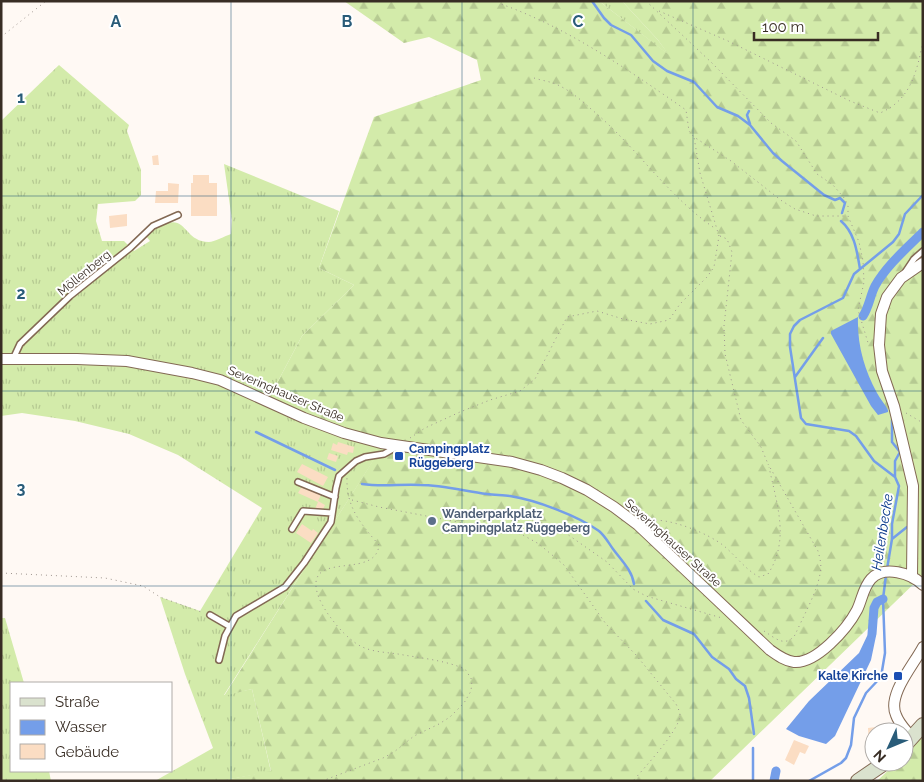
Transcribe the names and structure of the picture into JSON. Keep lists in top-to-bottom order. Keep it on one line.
{"streets":{"street":["Severinghauser Straße"],"lane":["Möllenberg"]},"crossings":[["Möllenberg","Severinghauser Straße"]],"water":["Heilenbecke"],"places":{"transit":["Campingplatz Rüggeberg","Kalte Kirche"],"other":["Wanderparkplatz Campingplatz Rüggeberg"]},"legend":["Straße","Wasser","Gebäude"],"scale_bar":"100 m","north":"bottom left","grid":{"columns":["A","B","C"],"rows":["1","2","3"]}}
